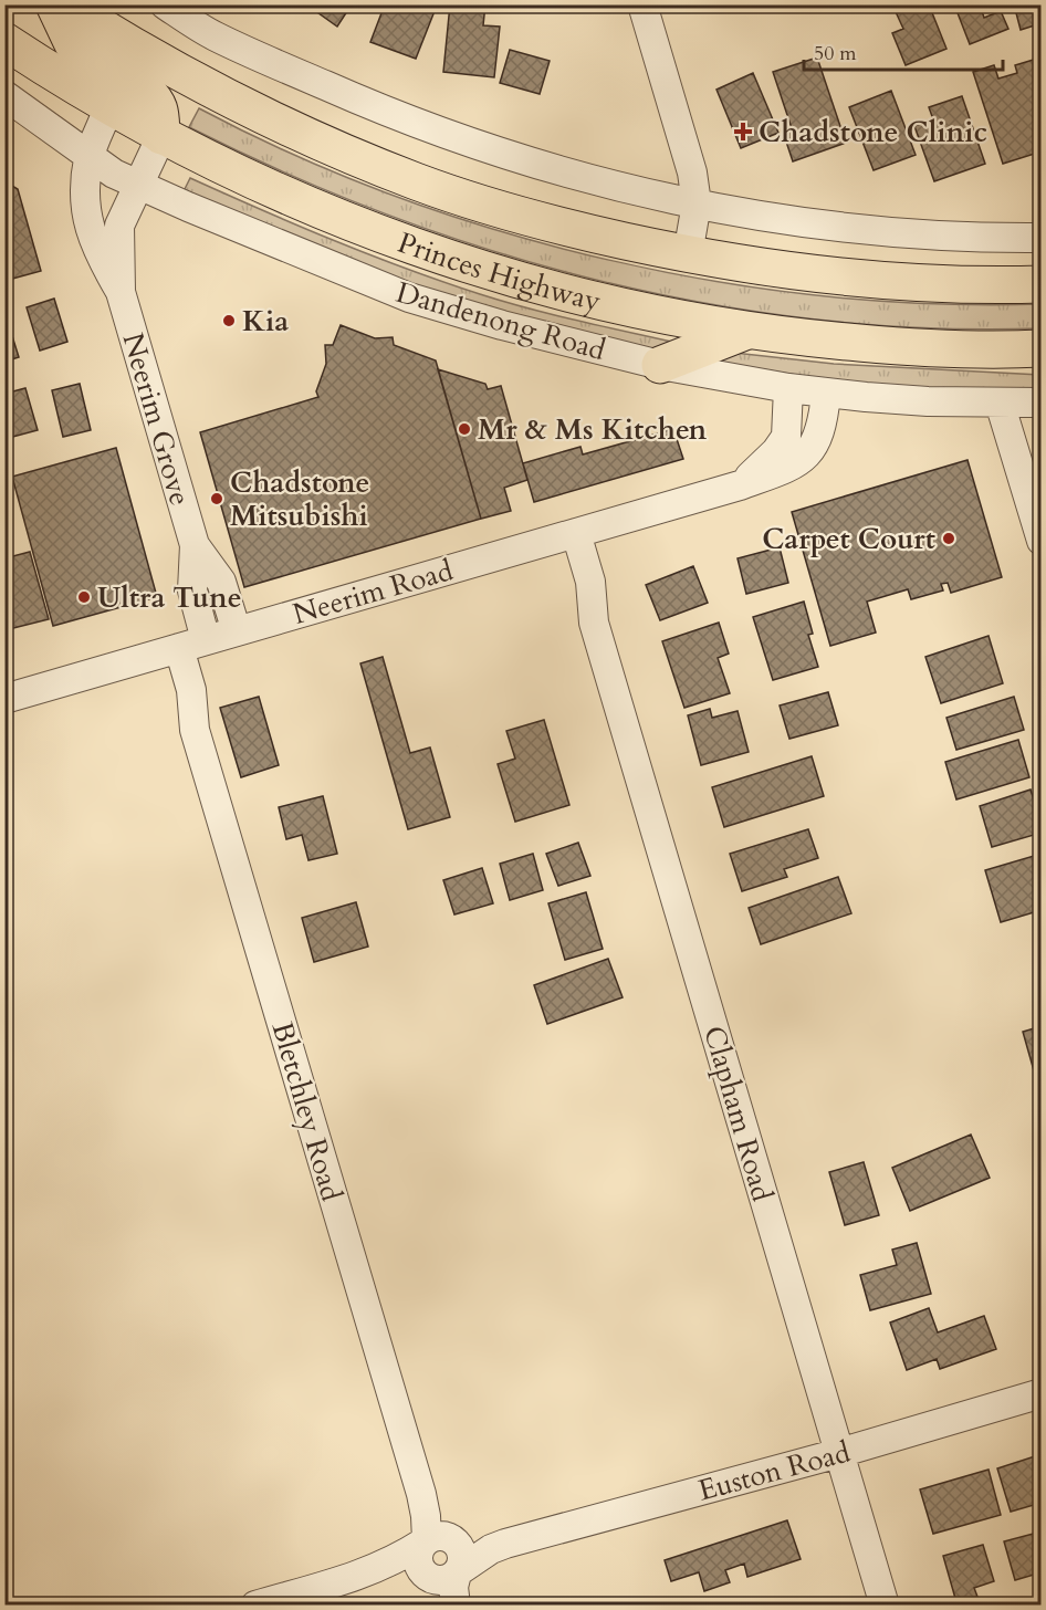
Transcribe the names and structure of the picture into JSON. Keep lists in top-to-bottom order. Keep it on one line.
{"streets":{"highway":["Princes Highway"],"street":["Dandenong Road","Neerim Grove","Neerim Road","Bletchley Road","Clapham Road","Euston Road"]},"crossings":[["Princes Highway","Neerim Grove"],["Dandenong Road","Neerim Grove"],["Dandenong Road","Neerim Road"],["Neerim Grove","Neerim Road"],["Neerim Grove","Bletchley Road"],["Neerim Road","Bletchley Road"],["Neerim Road","Clapham Road"],["Bletchley Road","Euston Road"],["Clapham Road","Euston Road"]],"places":{"health":["Chadstone Clinic"],"other":["Kia","Mr & Ms Kitchen","Chadstone Mitsubishi","Carpet Court","Ultra Tune"]},"scale_bar":"50 m"}
